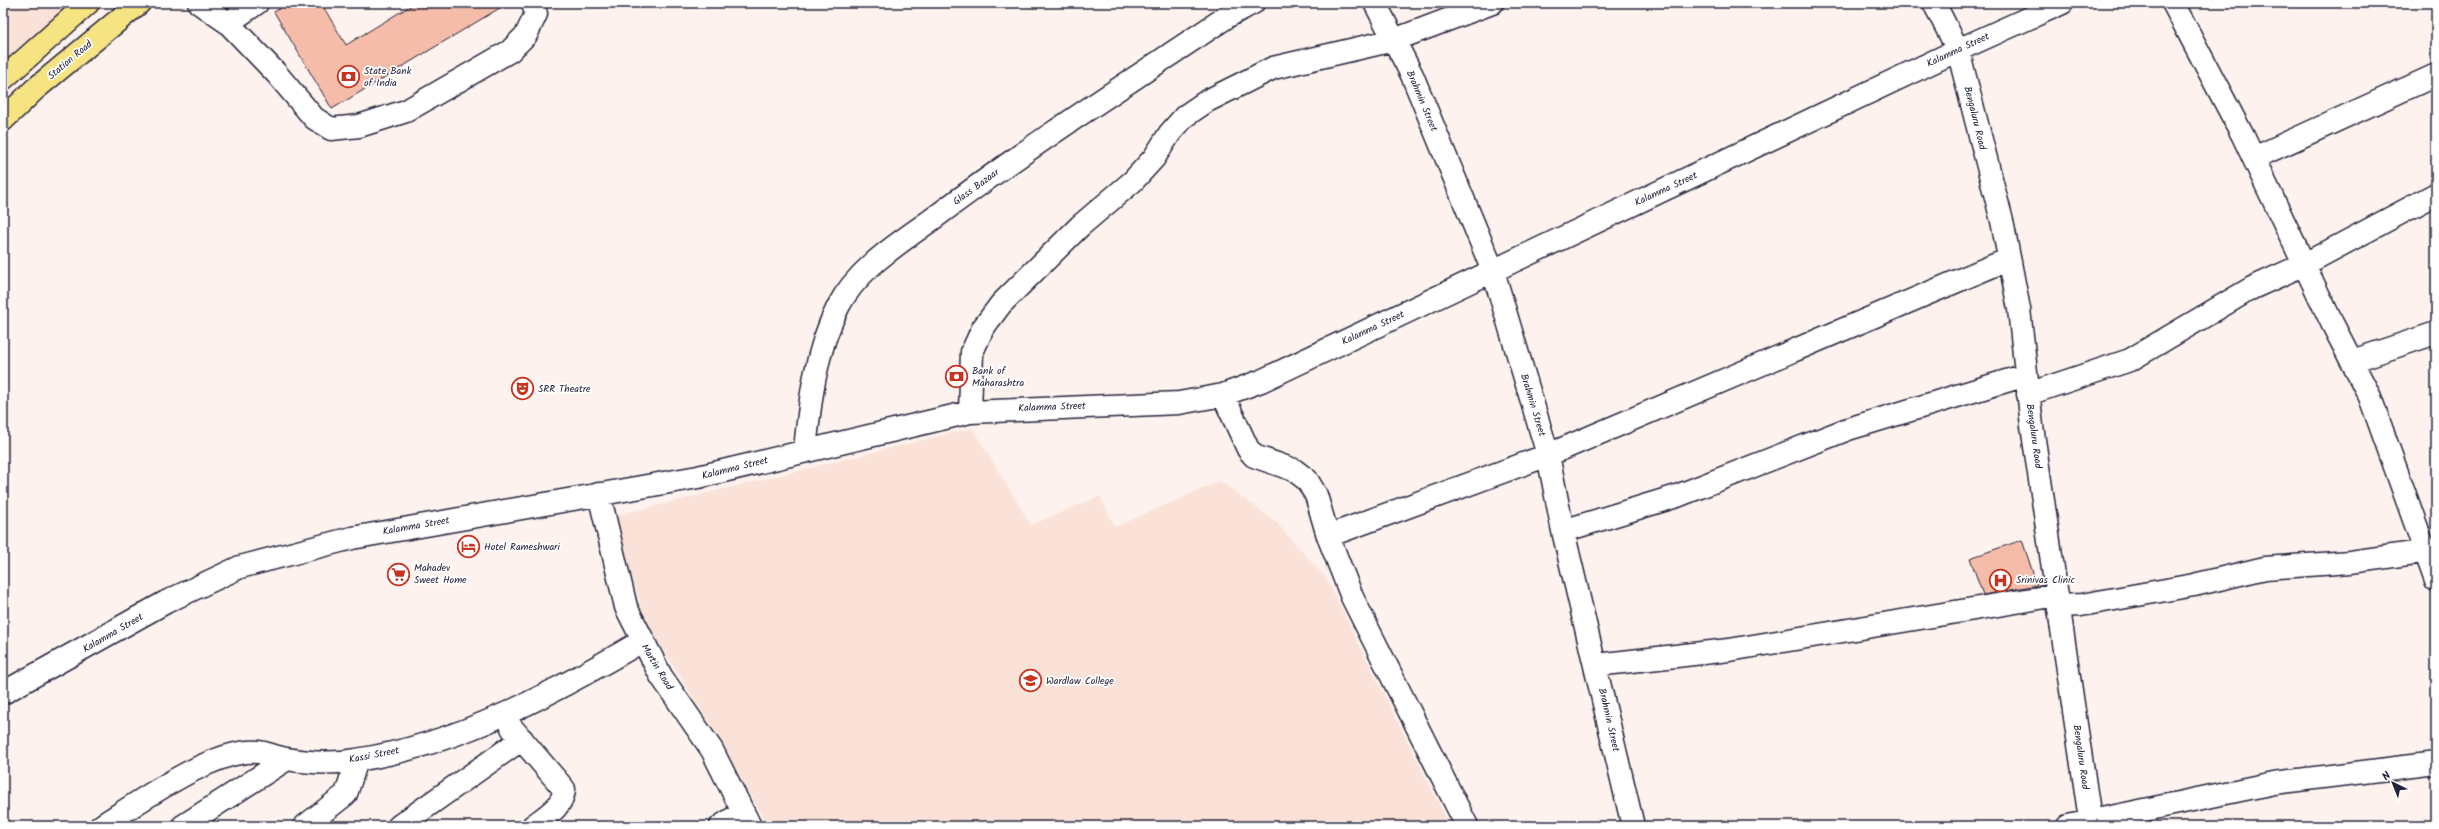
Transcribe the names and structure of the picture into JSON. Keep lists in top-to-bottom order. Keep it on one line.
{"streets":{"highway":["Station Road"],"street":["Kalamma Street","Brahmin Street","Bengaluru Road","Glass Bazaar","Martin Road","Kassi Street"]},"crossings":[["Kalamma Street","Brahmin Street"],["Kalamma Street","Bengaluru Road"],["Kalamma Street","Glass Bazaar"],["Kalamma Street","Martin Road"],["Martin Road","Kassi Street"]],"places":{"bank":["State Bank of India","Bank of Maharashtra"],"theatre":["SRR Theatre"],"hotel":["Hotel Rameshwari"],"supermarket":["Mahadev Sweet Home"],"hospital":["Srinivas Clinic"],"school or university":["Wardlaw College"]},"north":"top left"}
